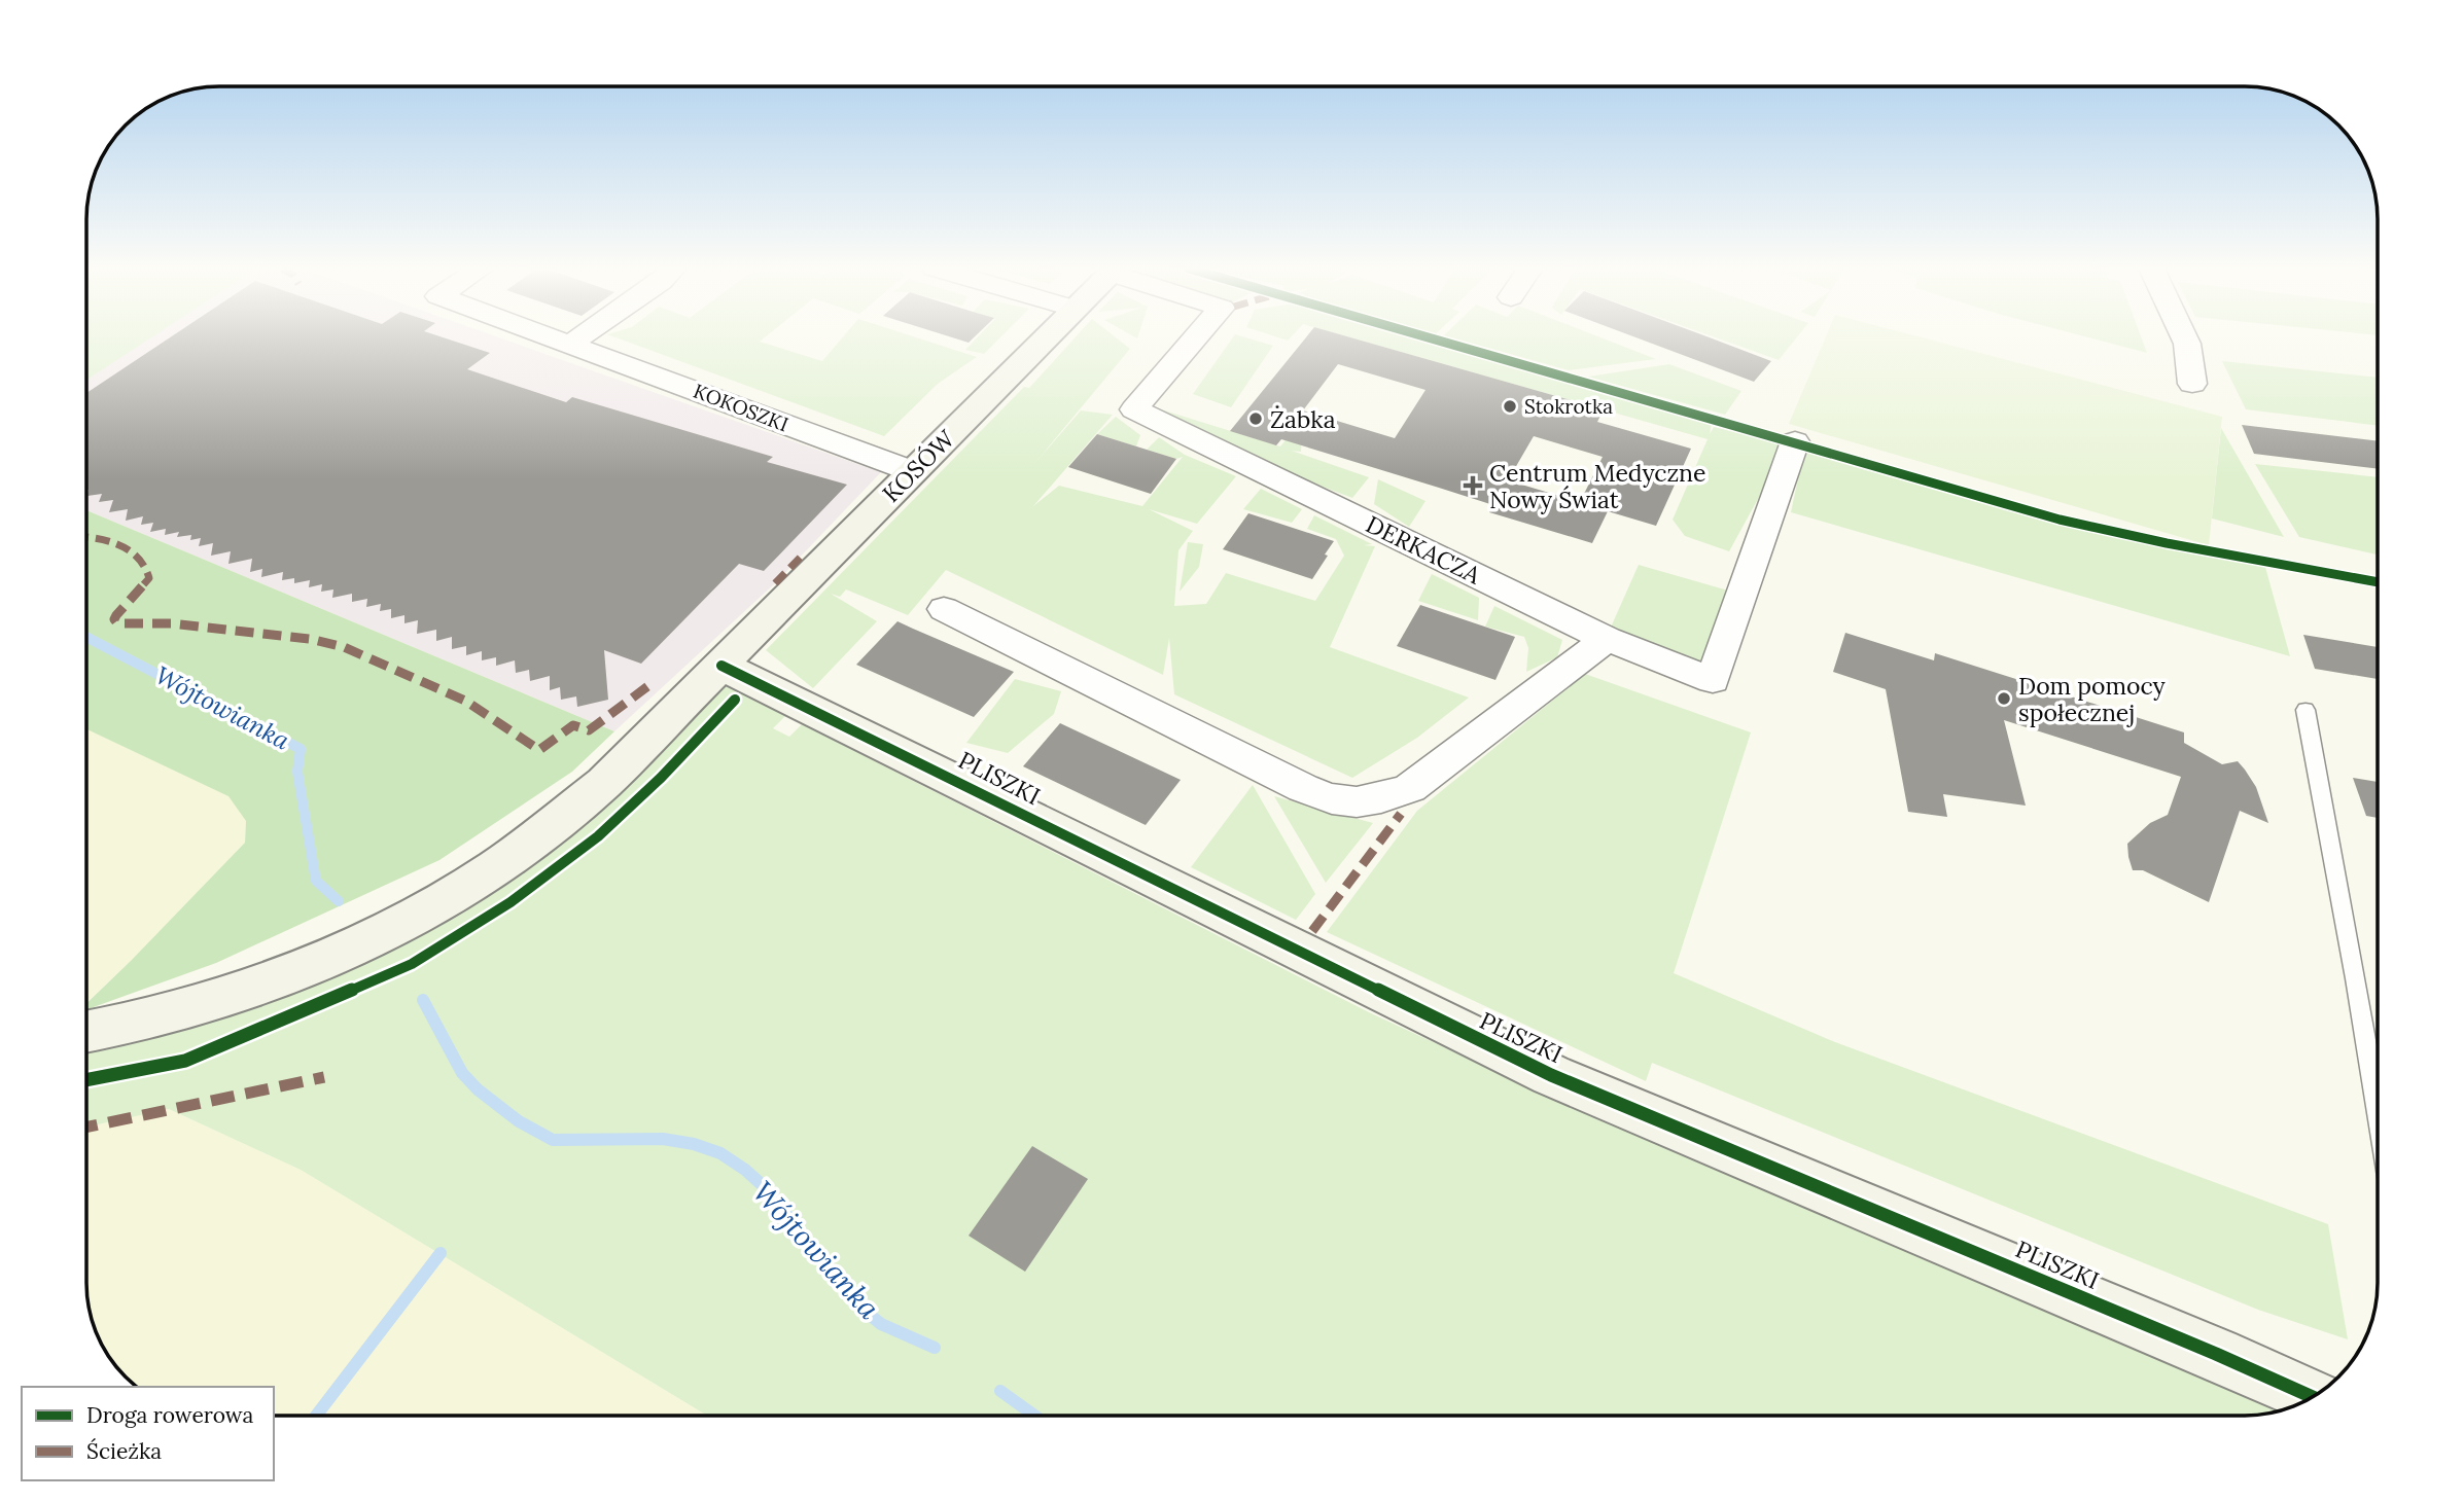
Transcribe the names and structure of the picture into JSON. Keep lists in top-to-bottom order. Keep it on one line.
{"streets":{"street":["KOKOSZKI","KOSÓW","DERKACZA","PLISZKI"]},"crossings":[["KOKOSZKI","KOSÓW"],["KOSÓW","PLISZKI"]],"water":["Wójtowianka"],"places":{"other":["Stokrotka","Żabka","Dom pomocy społecznej"],"health":["Centrum Medyczne Nowy Świat"]},"legend":["Droga rowerowa","Ścieżka"]}
